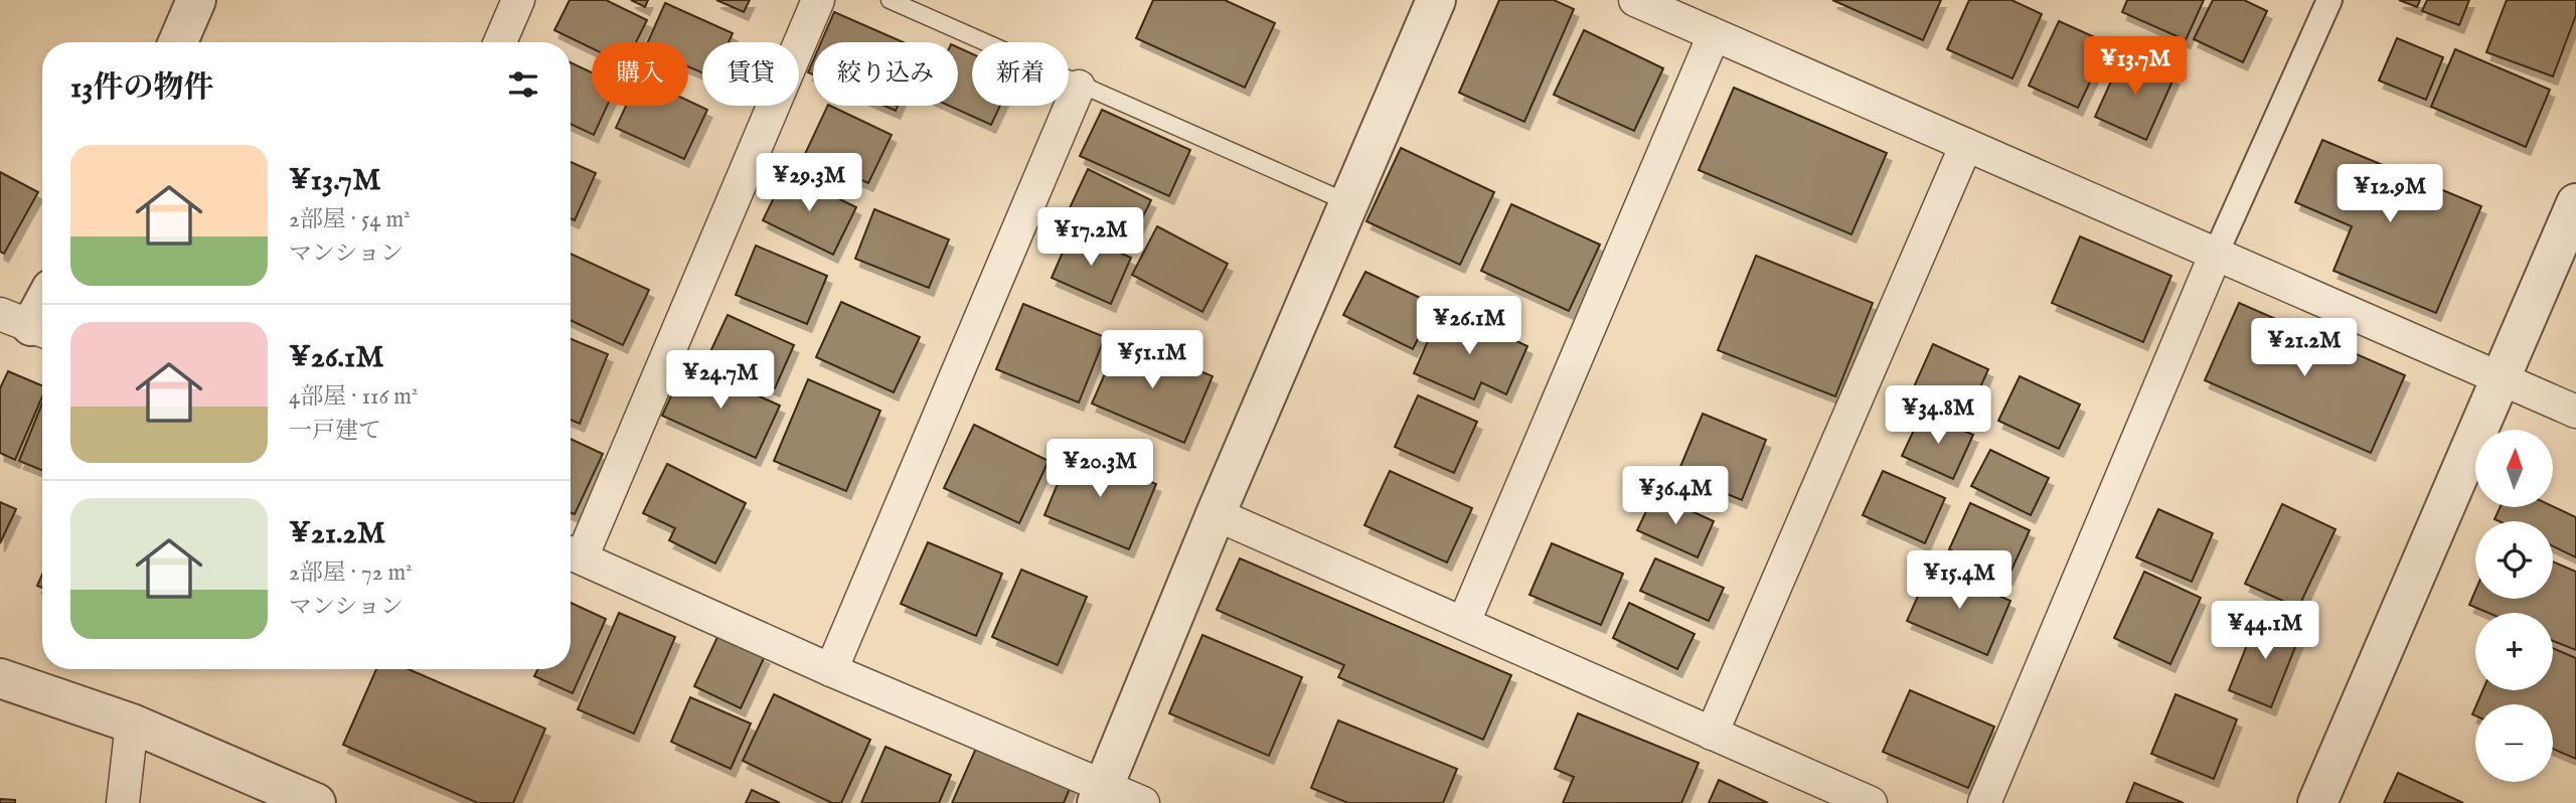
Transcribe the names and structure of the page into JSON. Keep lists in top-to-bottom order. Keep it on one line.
{"north":"top","page":{"price":["¥13.7M","¥29.3M","¥12.9M","¥17.2M","¥26.1M","¥21.2M","¥51.1M","¥24.7M","¥34.8M","¥20.3M","¥36.4M","¥15.4M","¥44.1M"],"chip":["購入","賃貸","絞り込み","新着"],"heading":"13件の物件","list":[{"name":"¥13.7M","note":"2部屋 · 54 m² · マンション"},{"name":"¥26.1M","note":"4部屋 · 116 m² · 一戸建て"},{"name":"¥21.2M","note":"2部屋 · 72 m² · マンション"}],"map_buttons":["+","−"]}}
